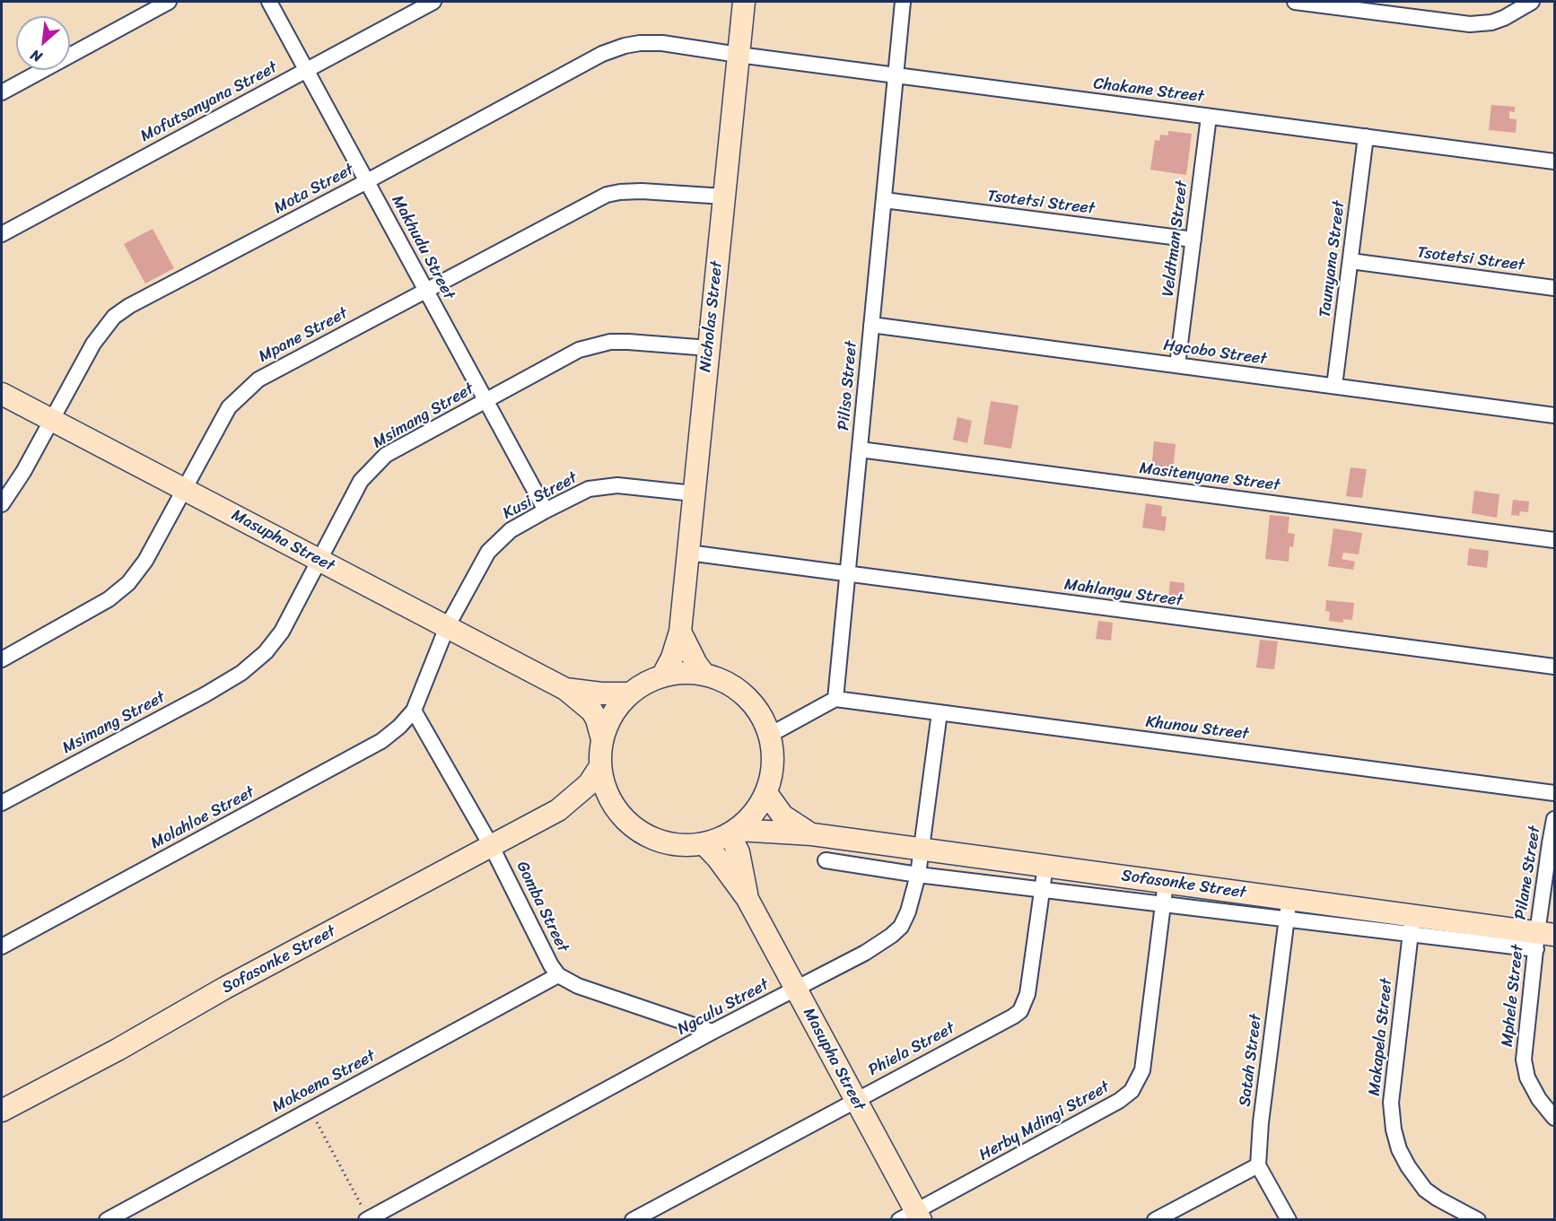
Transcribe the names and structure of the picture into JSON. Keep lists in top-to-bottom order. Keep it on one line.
{"streets":{"main road":["Nicholas Street","Masupha Street","Sofasonke Street"],"street":["Chakane Street","Mofutsanyana Street","Mota Street","Tsotetsi Street","Veldtman Street","Makhudu Street","Taunyana Street","Mpane Street","Hgcobo Street","Piliso Street","Msimang Street","Masitenyane Street","Kusi Street","Mahlangu Street","Khunou Street","Molahloe Street","Pilane Street","Gomba Street","Mphele Street","Ngculu Street","Makapela Street","Phiela Street","Satah Street","Mokoena Street","Herby Mdingi Street"]},"crossings":[["Chakane Street","Mota Street"],["Chakane Street","Veldtman Street"],["Chakane Street","Taunyana Street"],["Chakane Street","Nicholas Street"],["Chakane Street","Piliso Street"],["Mofutsanyana Street","Makhudu Street"],["Mota Street","Makhudu Street"],["Mota Street","Nicholas Street"],["Mota Street","Masupha Street"],["Tsotetsi Street","Veldtman Street"],["Tsotetsi Street","Taunyana Street"],["Tsotetsi Street","Piliso Street"],["Veldtman Street","Hgcobo Street"],["Makhudu Street","Mpane Street"],["Makhudu Street","Msimang Street"],["Makhudu Street","Kusi Street"],["Taunyana Street","Hgcobo Street"],["Nicholas Street","Mpane Street"],["Nicholas Street","Msimang Street"],["Nicholas Street","Kusi Street"],["Nicholas Street","Masupha Street"],["Nicholas Street","Mahlangu Street"],["Nicholas Street","Sofasonke Street"],["Mpane Street","Masupha Street"],["Hgcobo Street","Piliso Street"],["Piliso Street","Masitenyane Street"],["Piliso Street","Mahlangu Street"],["Piliso Street","Khunou Street"],["Msimang Street","Masupha Street"],["Kusi Street","Masupha Street"],["Kusi Street","Molahloe Street"],["Kusi Street","Gomba Street"],["Masupha Street","Sofasonke Street"],["Masupha Street","Ngculu Street"],["Masupha Street","Phiela Street"],["Masupha Street","Herby Mdingi Street"],["Khunou Street","Ngculu Street"],["Molahloe Street","Gomba Street"],["Pilane Street","Sofasonke Street"],["Pilane Street","Mphele Street"],["Sofasonke Street","Gomba Street"],["Sofasonke Street","Mphele Street"],["Sofasonke Street","Ngculu Street"],["Sofasonke Street","Makapela Street"],["Sofasonke Street","Phiela Street"],["Sofasonke Street","Satah Street"],["Sofasonke Street","Herby Mdingi Street"],["Gomba Street","Ngculu Street"],["Gomba Street","Mokoena Street"]],"north":"bottom left"}
